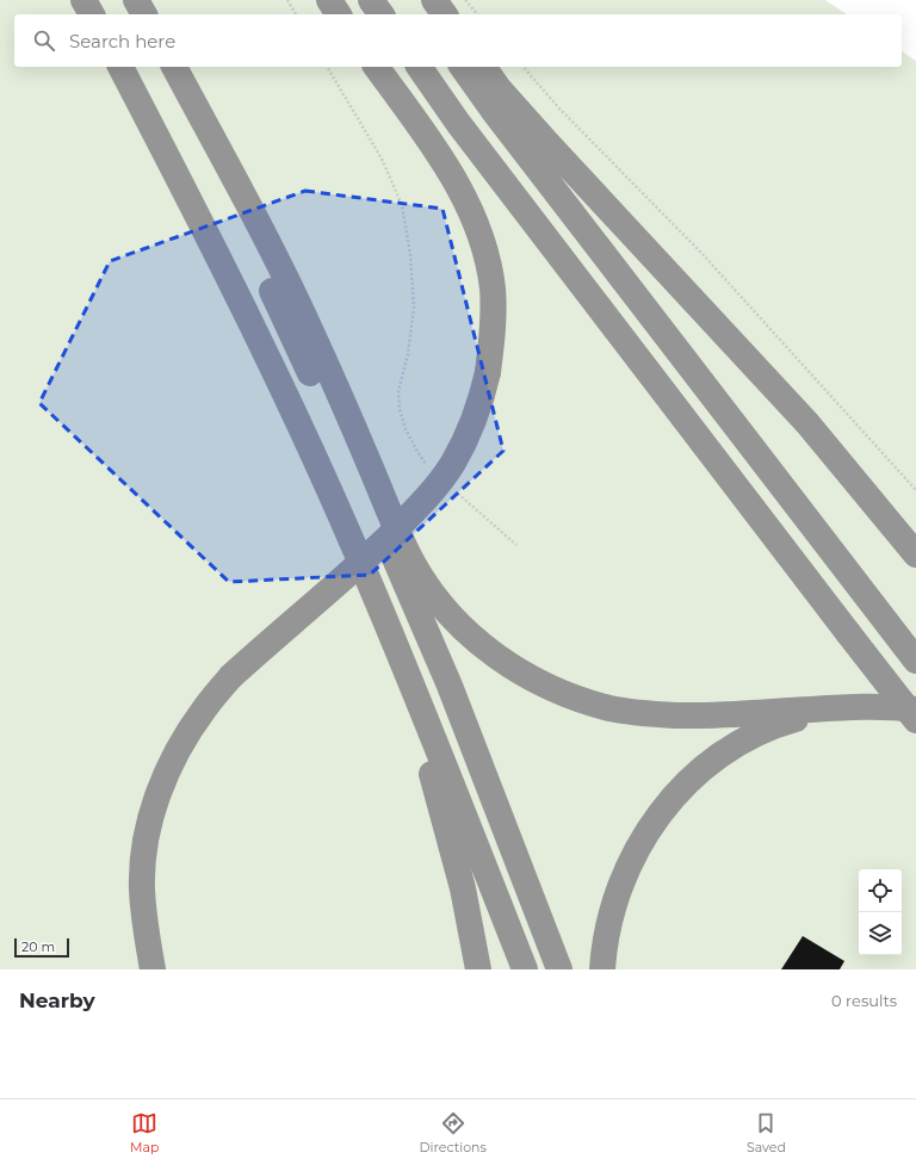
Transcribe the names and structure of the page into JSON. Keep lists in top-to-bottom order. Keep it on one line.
{"scale_bar":"20 m","page":{"search":"Search here","scale":"20 m","heading":["Nearby","0 results"],"nav":["Map","Directions","Saved"]}}
